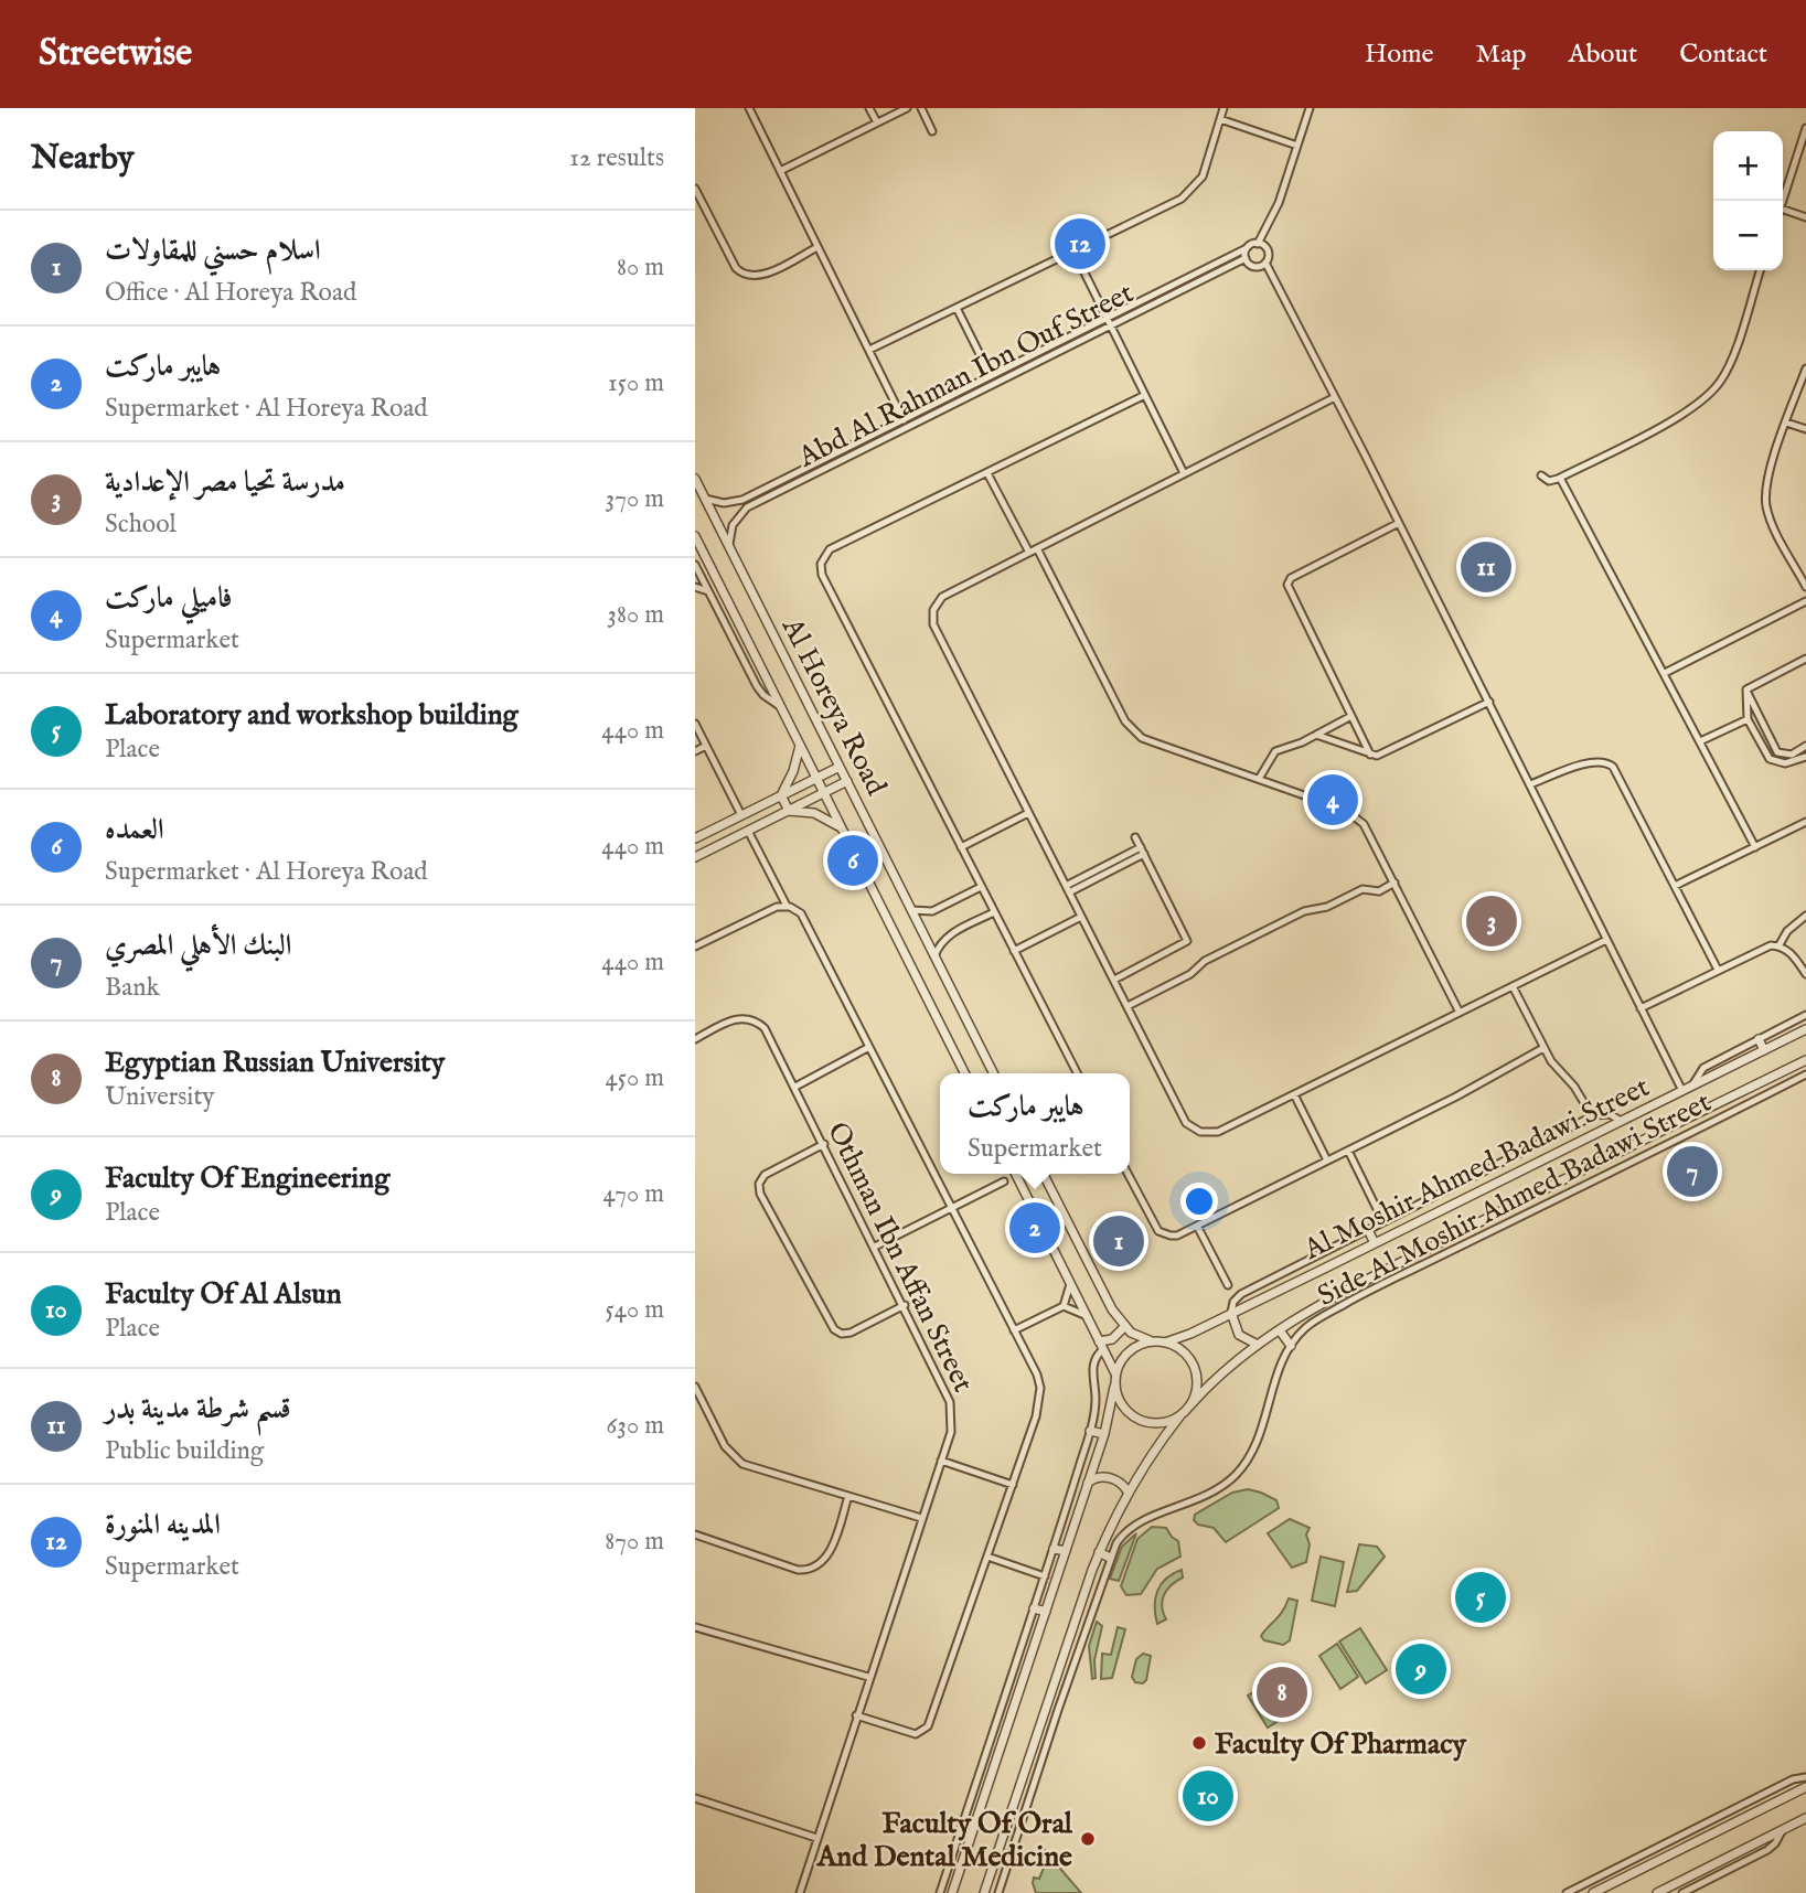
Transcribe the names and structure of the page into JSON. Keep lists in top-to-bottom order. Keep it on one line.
{"streets":{"street":["Abd Al Rahman Ibn Ouf Street","Al Horeya Road","Al Moshir Ahmed Badawi Street","Side Al Moshir Ahmed Badawi Street","Othman Ibn Affan Street"]},"crossings":[["Abd Al Rahman Ibn Ouf Street","Al Horeya Road"],["Al Moshir Ahmed Badawi Street","Side Al Moshir Ahmed Badawi Street"]],"places":["Faculty Of Pharmacy","Faculty Of Oral And Dental Medicine"],"page":{"header":"Streetwise","nav":["Home","Map","About","Contact"],"heading":["Nearby","12 results"],"map_buttons":["+","−"],"list":[{"mark":"1","name":"اسلام حسني للمقاولات","note":"Office · Al Horeya Road","value":"80 m"},{"mark":"2","name":"هايبر ماركت","note":"Supermarket · Al Horeya Road","value":"150 m"},{"mark":"3","name":"مدرسة تحيا مصر الإعدادية","note":"School","value":"370 m"},{"mark":"4","name":"فاميلي ماركت","note":"Supermarket","value":"380 m"},{"mark":"5","name":"Laboratory and workshop building","note":"Place","value":"440 m"},{"mark":"6","name":"العمده","note":"Supermarket · Al Horeya Road","value":"440 m"},{"mark":"7","name":"البنك الأهلي المصري","note":"Bank","value":"440 m"},{"mark":"8","name":"Egyptian Russian University","note":"University","value":"450 m"},{"mark":"9","name":"Faculty Of Engineering","note":"Place","value":"470 m"},{"mark":"10","name":"Faculty Of Al Alsun","note":"Place","value":"540 m"},{"mark":"11","name":"قسم شرطة مدينة بدر","note":"Public building","value":"630 m"},{"mark":"12","name":"المدينه المنورة","note":"Supermarket","value":"870 m"}],"pins":["12","11","4","6","3","7","2","1","5","9","8","10"],"popup":["هايبر ماركت","Supermarket"]}}
